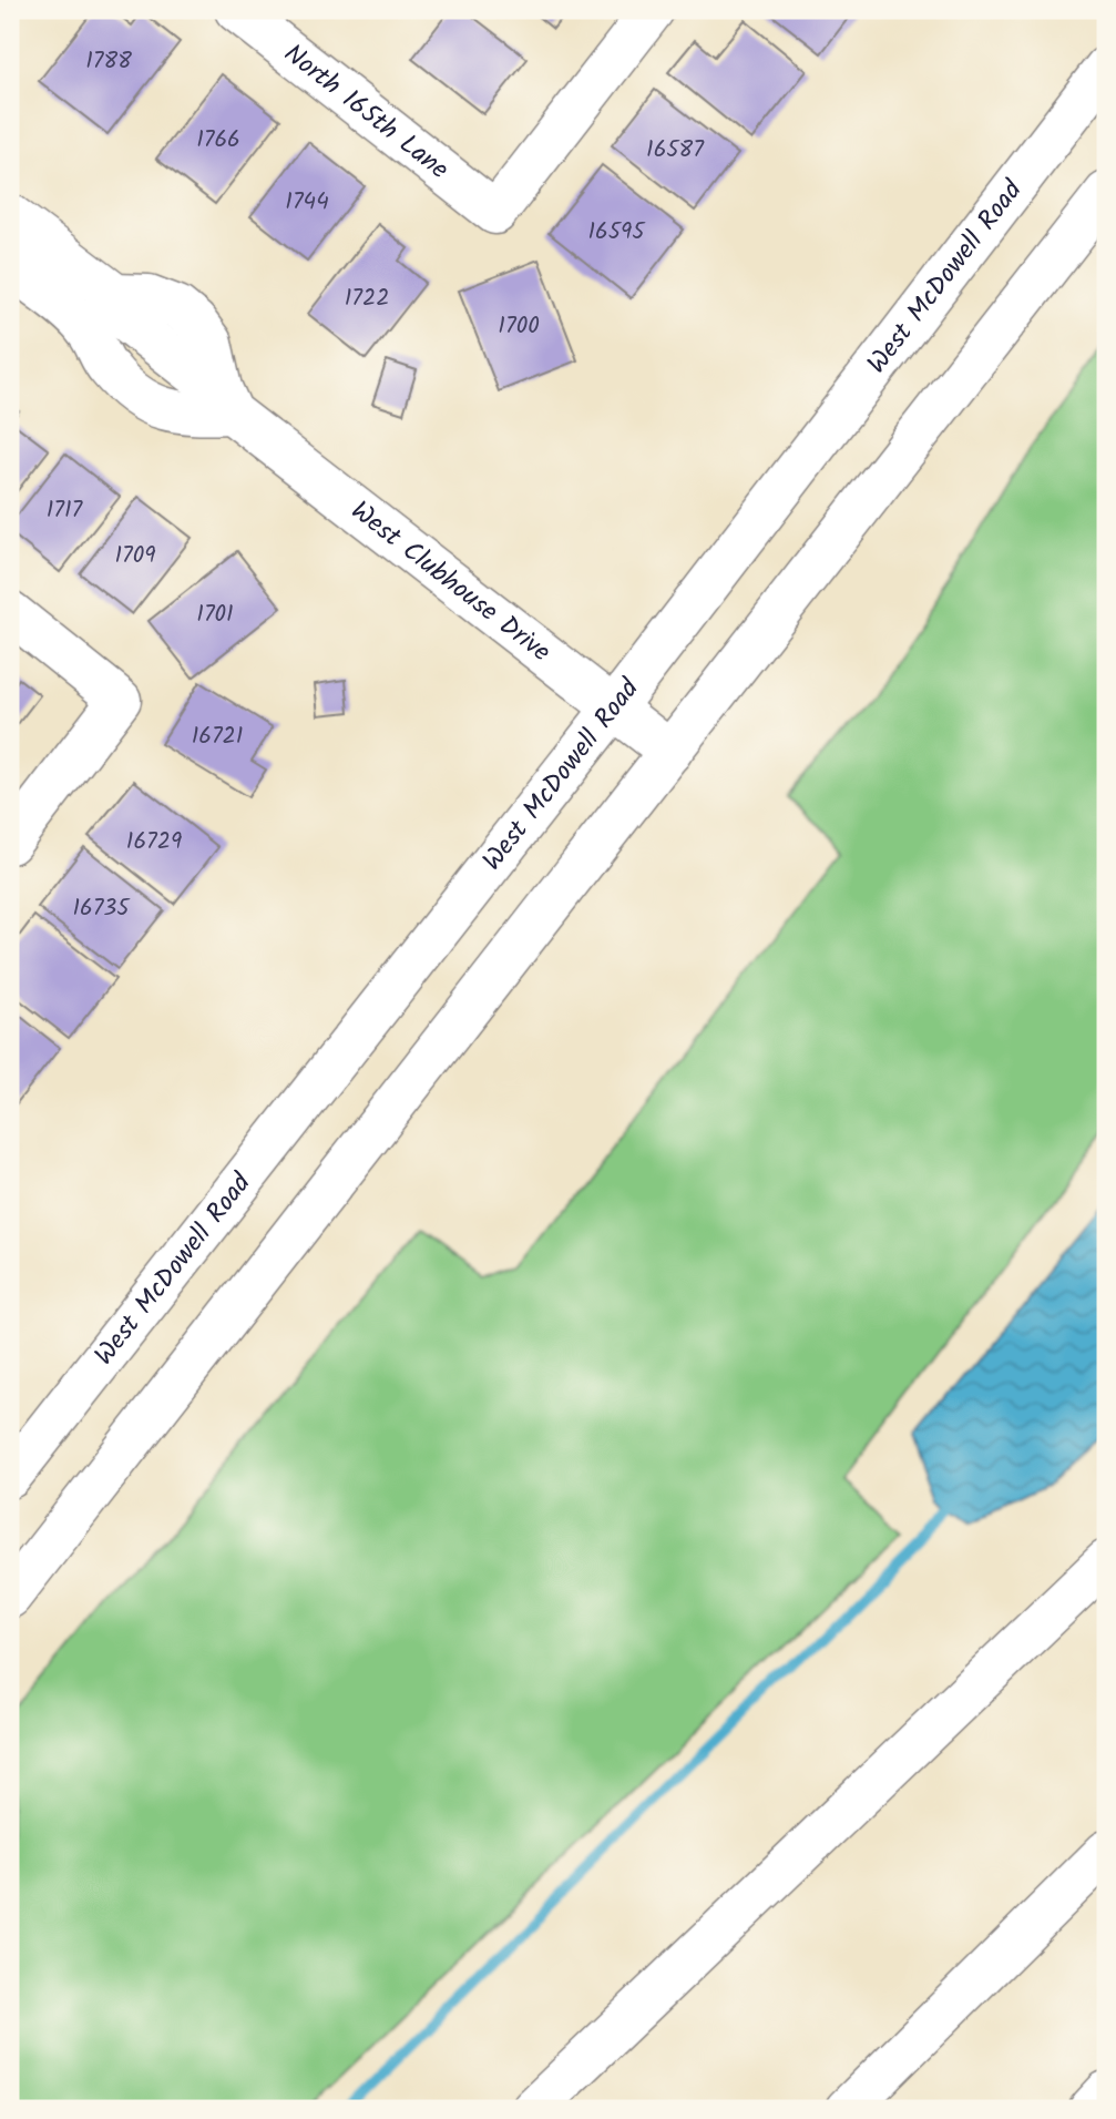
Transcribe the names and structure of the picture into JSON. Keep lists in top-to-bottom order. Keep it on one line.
{"streets":{"main road":["North 165th Lane","West McDowell Road","West Clubhouse Drive"]},"crossings":[["West McDowell Road","West Clubhouse Drive"]],"house_numbers":["1788","1766","16587","1744","16595","1722","1700","1717","1709","1701","16721","16729","16735"]}
